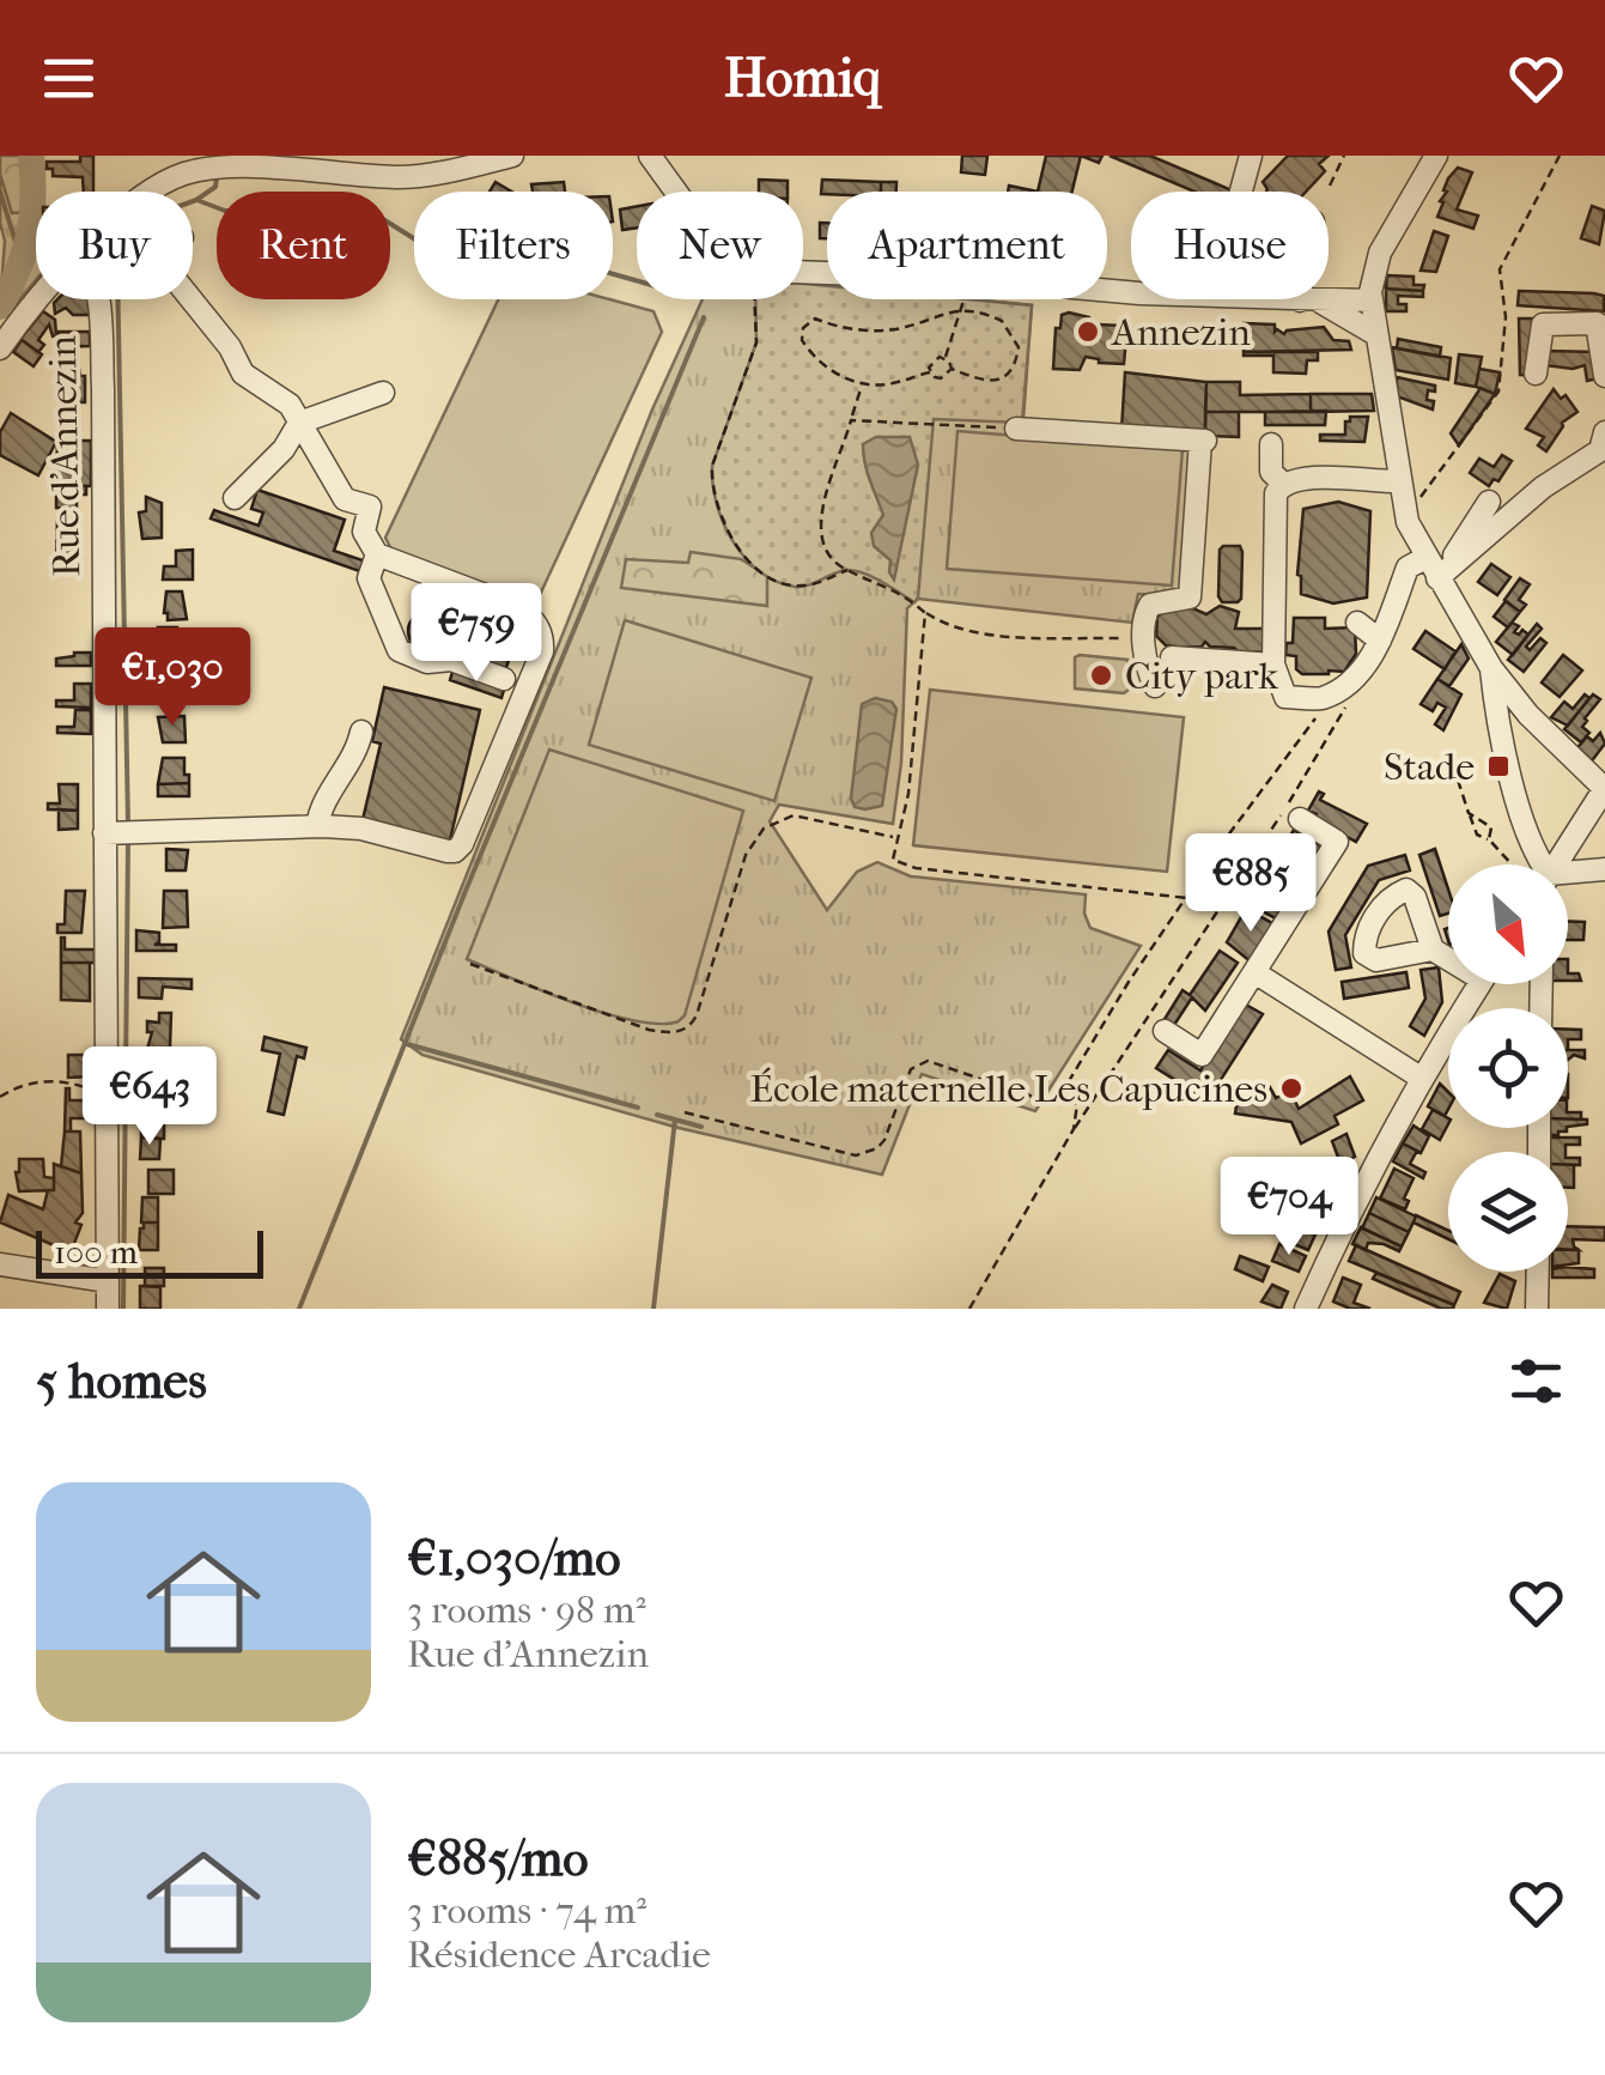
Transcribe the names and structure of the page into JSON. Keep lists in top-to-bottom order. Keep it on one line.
{"streets":{"street":["Rue d'Annezin"]},"places":{"other":["Annezin","City park","École maternelle Les Capucines"],"transit":["Stade"]},"scale_bar":"100 m","north":"bottom right","page":{"header":"Homiq","chip":["Buy","Rent","Filters","New","Apartment","House"],"price":["€759","€1,030","€885","€643","€704"],"scale":"100 m","heading":"5 homes","list":[{"name":"€1,030/mo","note":"3 rooms · 98 m² · Rue d'Annezin"},{"name":"€885/mo","note":"3 rooms · 74 m² · Résidence Arcadie"}]}}
